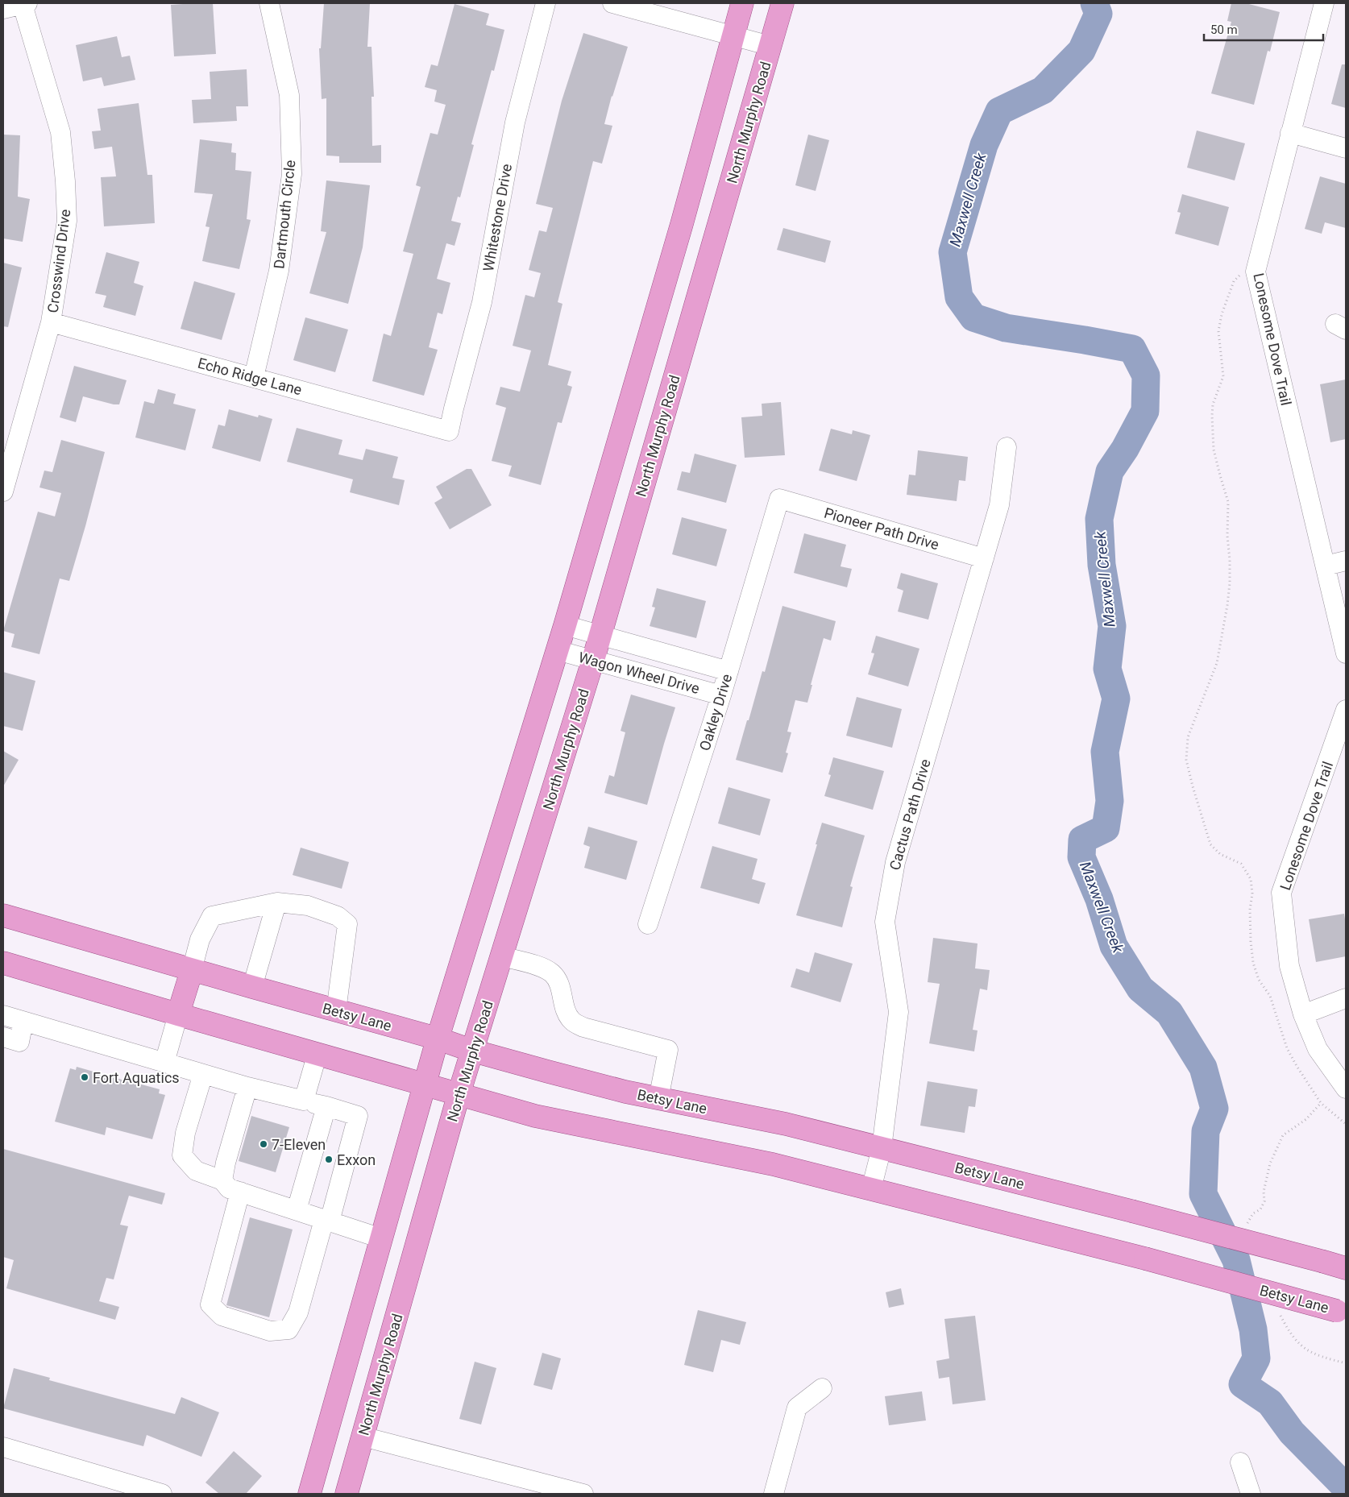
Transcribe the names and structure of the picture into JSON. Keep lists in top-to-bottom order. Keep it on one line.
{"streets":{"main road":["North Murphy Road","Betsy Lane"],"street":["Dartmouth Circle","Whitestone Drive","Crosswind Drive","Lonesome Dove Trail","Echo Ridge Lane","Pioneer Path Drive","Wagon Wheel Drive","Oakley Drive","Cactus Path Drive"]},"crossings":[["North Murphy Road","Wagon Wheel Drive"],["North Murphy Road","Betsy Lane"],["Dartmouth Circle","Echo Ridge Lane"],["Whitestone Drive","Echo Ridge Lane"],["Crosswind Drive","Echo Ridge Lane"],["Pioneer Path Drive","Oakley Drive"],["Pioneer Path Drive","Cactus Path Drive"],["Wagon Wheel Drive","Oakley Drive"],["Cactus Path Drive","Betsy Lane"]],"water":["Maxwell Creek"],"places":["Fort Aquatics","7-Eleven","Exxon"],"scale_bar":"50 m"}
